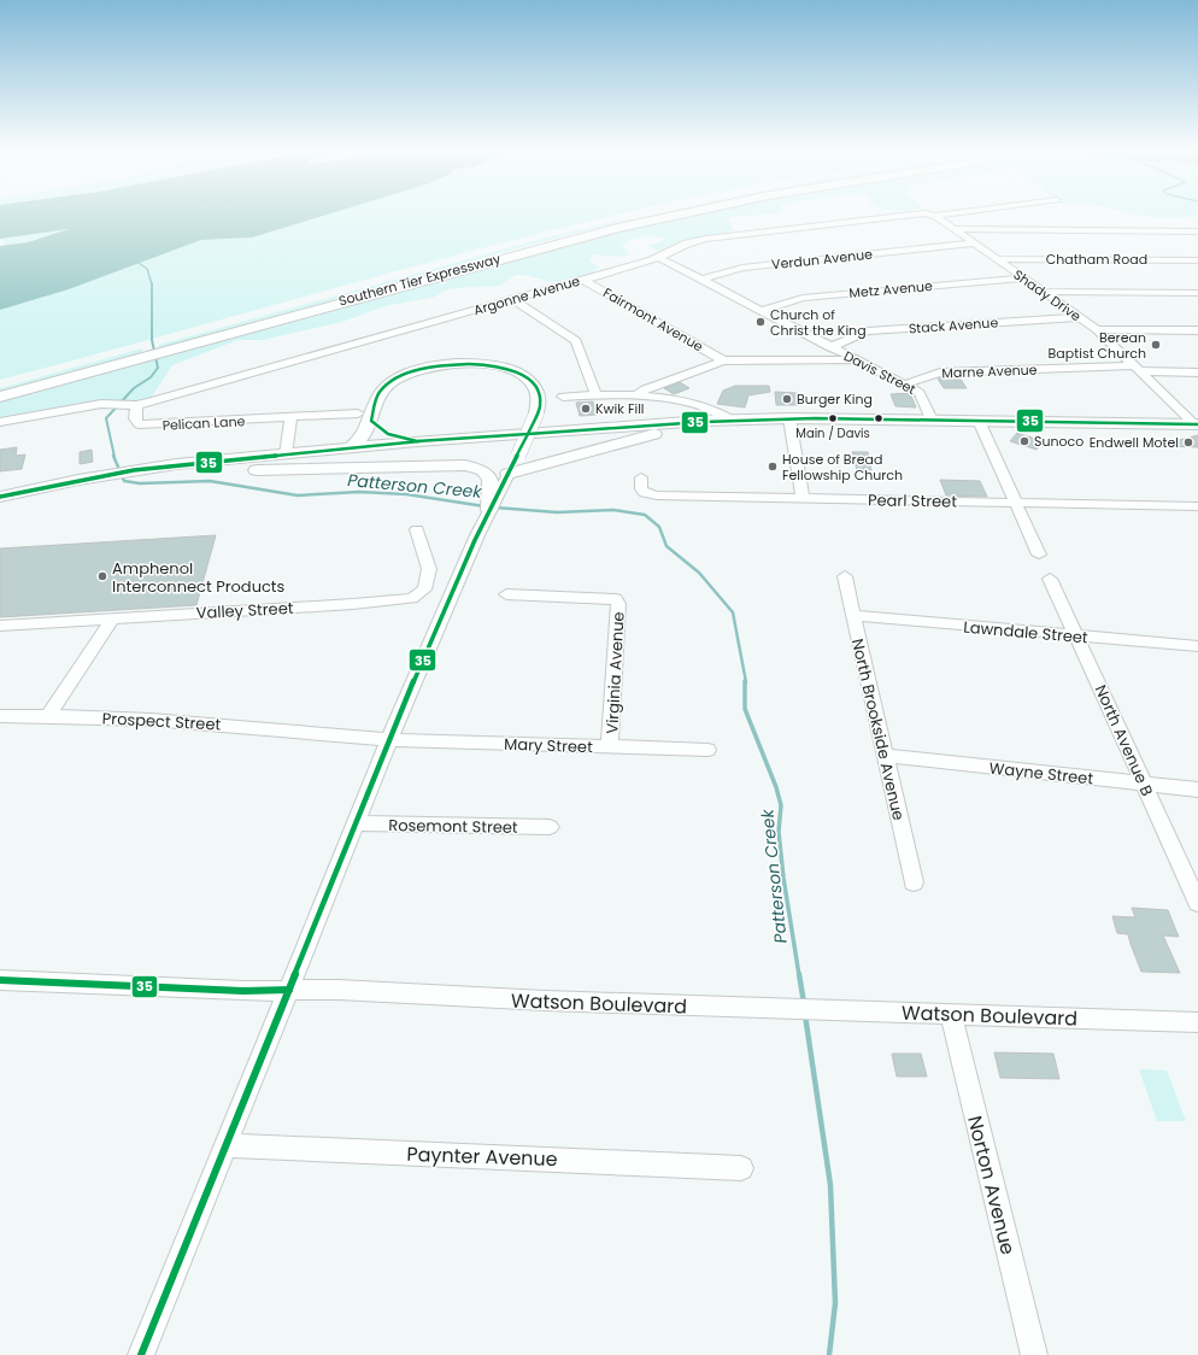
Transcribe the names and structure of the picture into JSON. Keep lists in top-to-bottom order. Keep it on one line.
{"streets":{"highway":["Southern Tier Expressway"],"street":["Verdun Avenue","Chatham Road","Metz Avenue","Argonne Avenue","Shady Drive","Fairmont Avenue","Stack Avenue","Marne Avenue","Davis Street","Pelican Lane","Pearl Street","Valley Street","Lawndale Street","Virginia Avenue","Prospect Street","North Brookside Avenue","North Avenue B","Mary Street","Wayne Street","Rosemont Street","Watson Boulevard","Paynter Avenue","Norton Avenue"]},"crossings":[["Verdun Avenue","Shady Drive"],["Verdun Avenue","Davis Street"],["Chatham Road","Shady Drive"],["Metz Avenue","Shady Drive"],["Metz Avenue","Davis Street"],["Argonne Avenue","Shady Drive"],["Argonne Avenue","Fairmont Avenue"],["Argonne Avenue","Davis Street"],["Argonne Avenue","Pelican Lane"],["Shady Drive","Stack Avenue"],["Shady Drive","Marne Avenue"],["Stack Avenue","Davis Street"],["Marne Avenue","Davis Street"],["Lawndale Street","North Brookside Avenue"],["Lawndale Street","North Avenue B"],["Virginia Avenue","Mary Street"],["Prospect Street","Mary Street"],["North Brookside Avenue","Wayne Street"],["North Avenue B","Wayne Street"],["Watson Boulevard","Norton Avenue"]],"water":["Patterson Creek"],"places":["Church of Christ the King","Berean Baptist Church","Burger King","Kwik Fill","Main / Davis","Sunoco","Endwell Motel","House of Bread Fellowship Church","Amphenol Interconnect Products"],"lines":["transit line 35"]}
